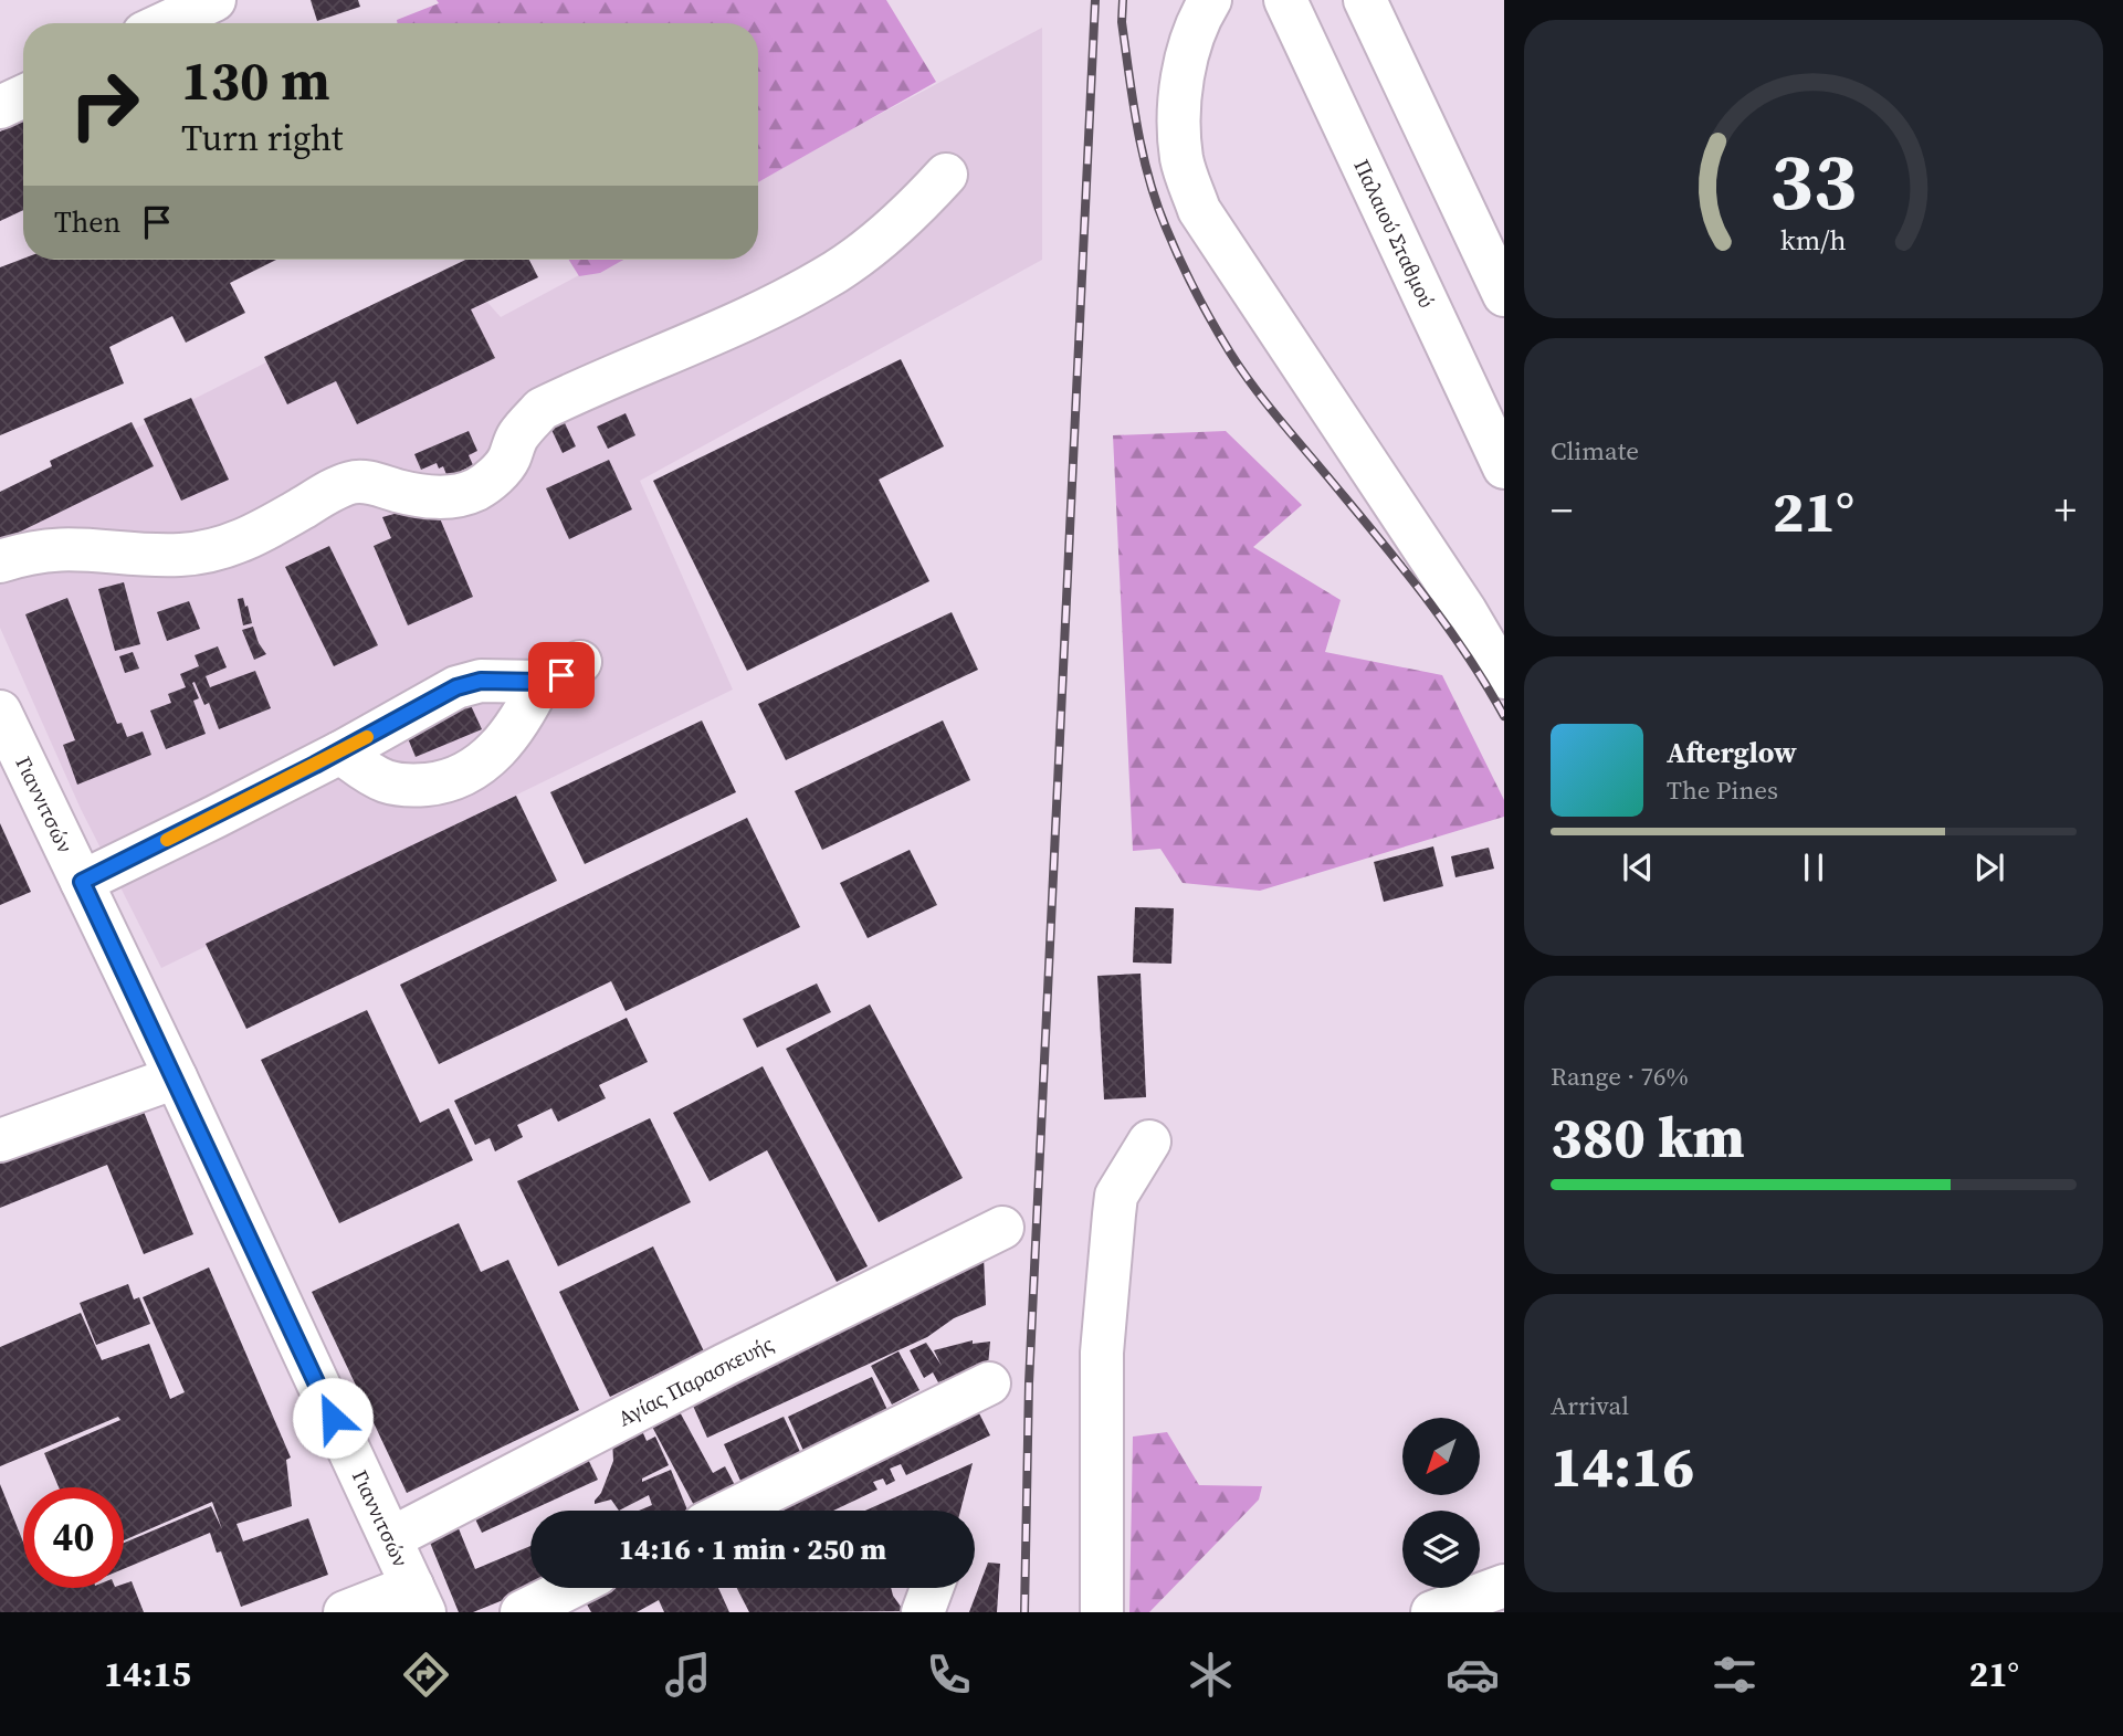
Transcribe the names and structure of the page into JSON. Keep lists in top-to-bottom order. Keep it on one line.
{"streets":{"main road":["Παλαιού Σταθμού","Γιαννιτσών","Αγίας Παρασκευής"]},"crossings":[["Γιαννιτσών","Αγίας Παρασκευής"]],"north":"bottom left","page":{"turn":["130 m","Turn right"],"then":"Then","tile":["Climate",["Range · 76%","380 km"],["Arrival","14:16"]],"heat":["−","21°","+"],"song":["Afterglow","The Pines"],"limit":"40","trip":"14:16 · 1 min · 250 m","tabs":["14:15","21°"],"gauge":["33","km/h"]}}
